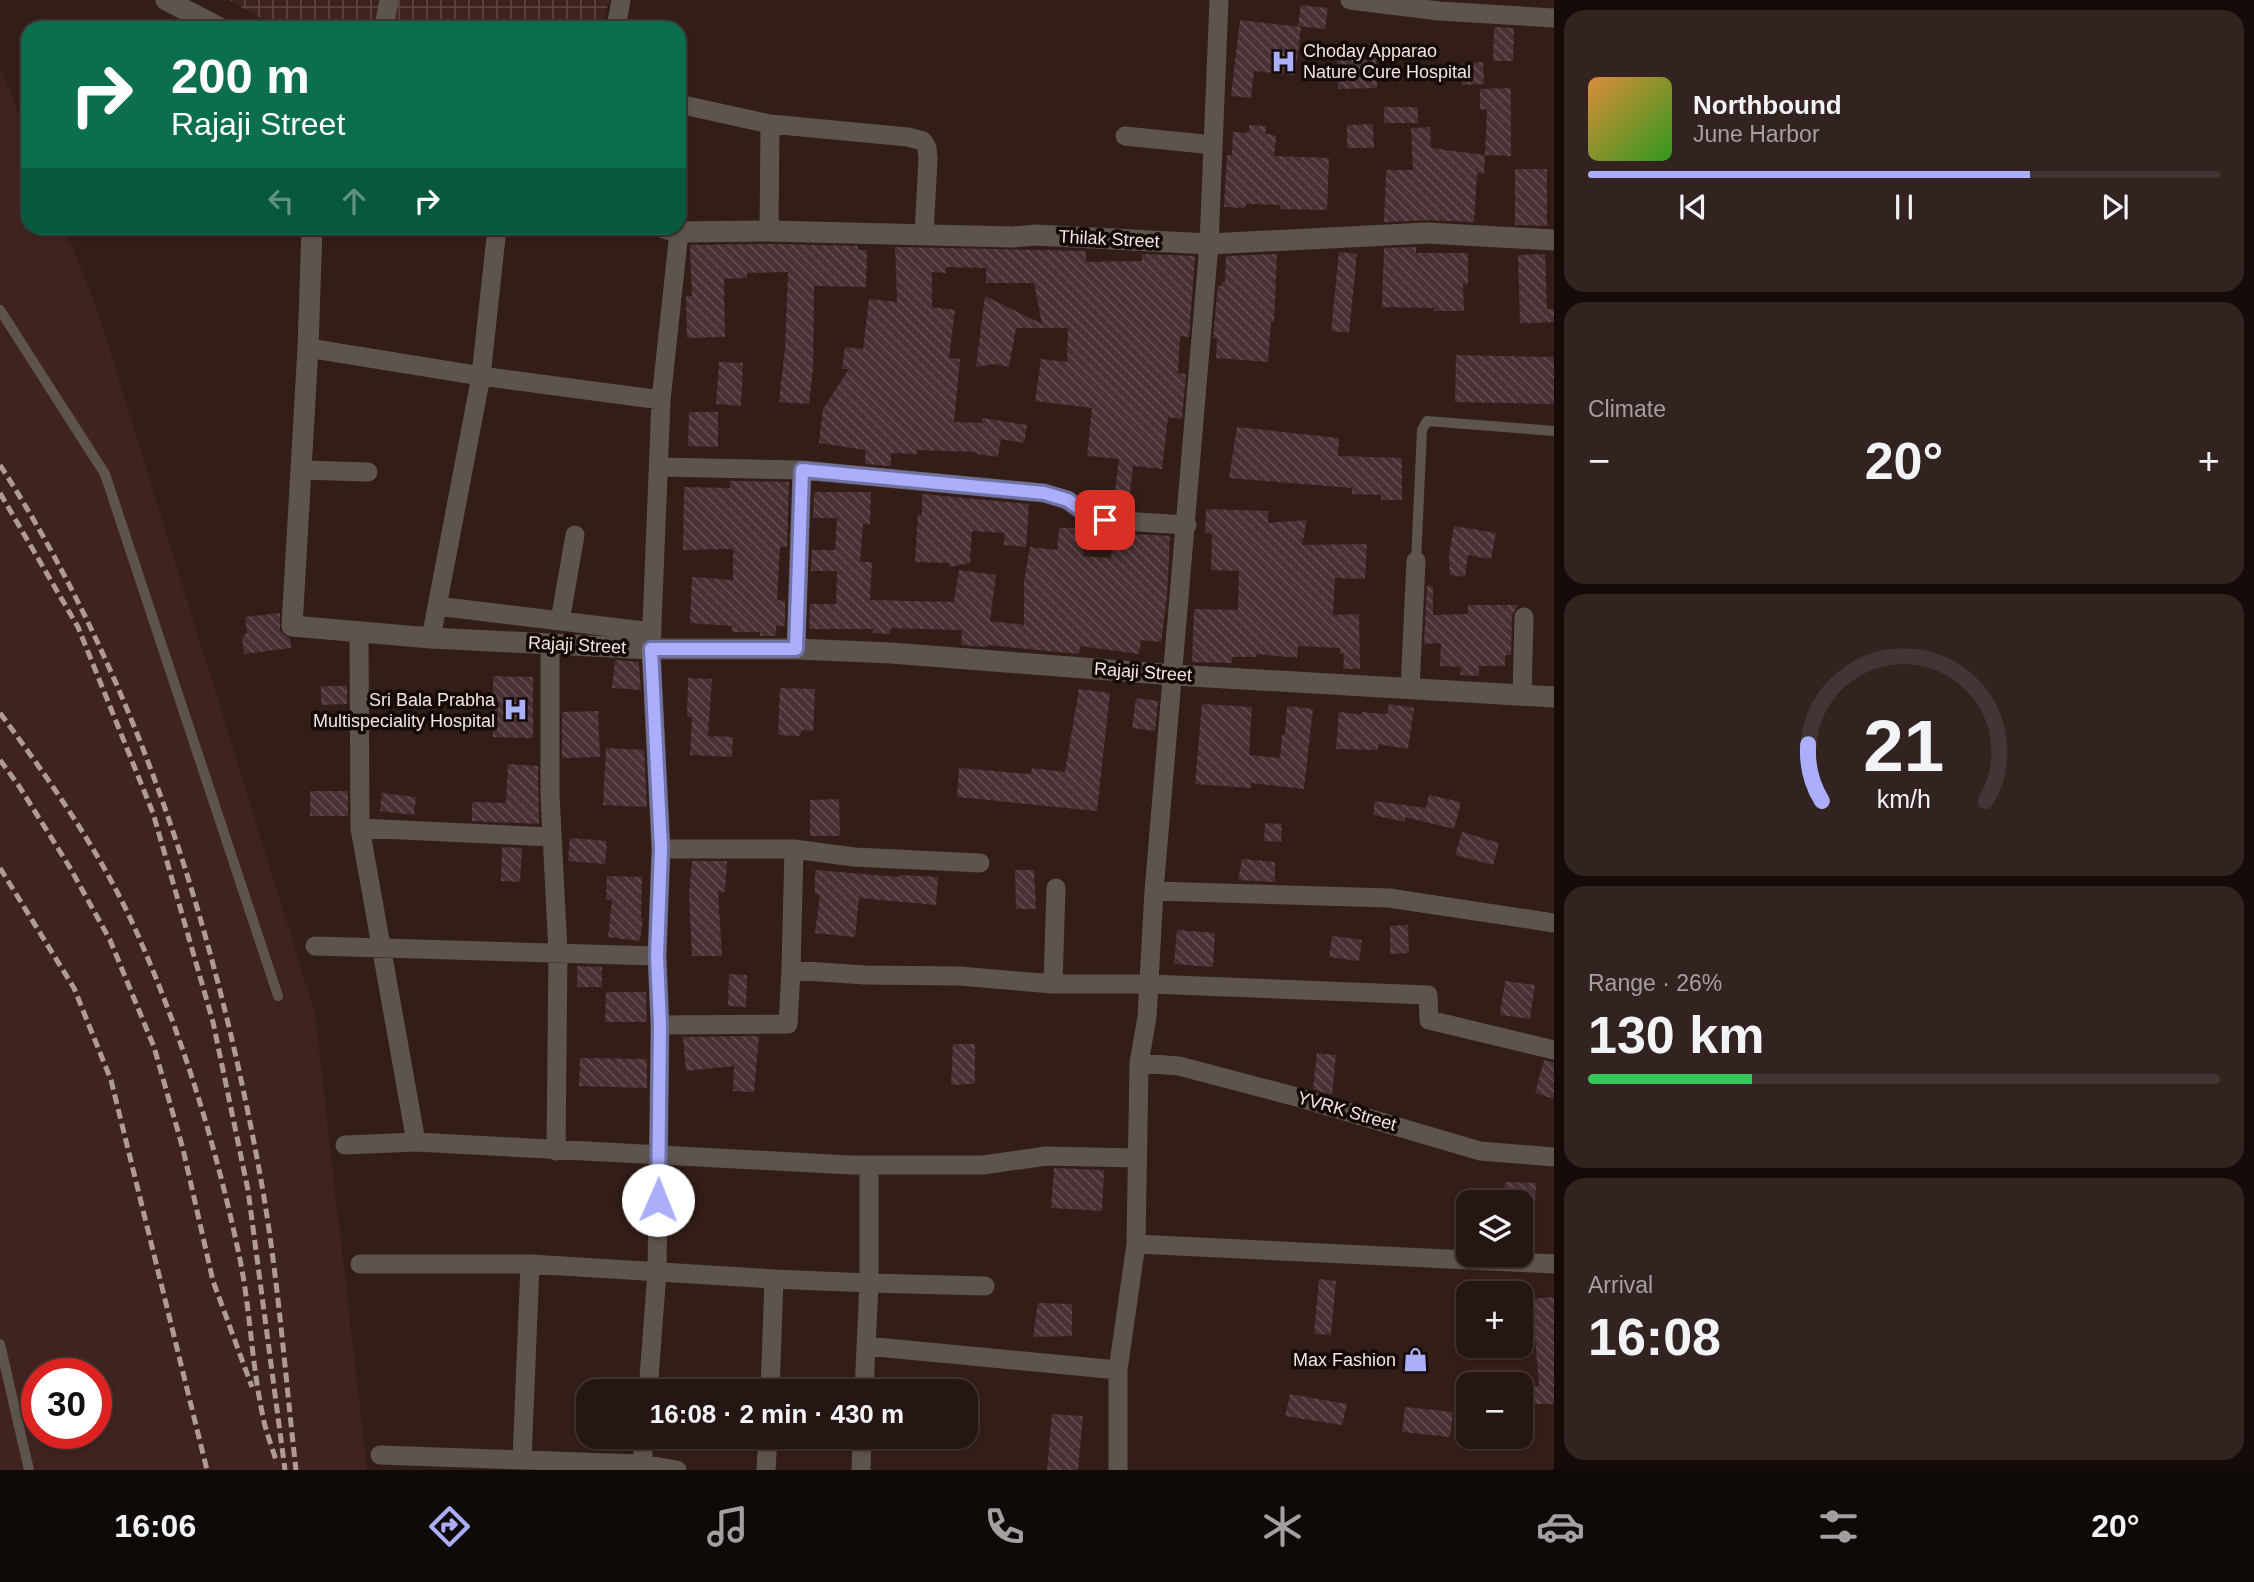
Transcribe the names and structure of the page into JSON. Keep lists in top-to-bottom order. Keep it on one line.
{"streets":{"street":["Thilak Street","Rajaji Street","YVRK Street"]},"places":{"hospital":["Choday Apparao Nature Cure Hospital","Sri Bala Prabha Multispeciality Hospital"],"shop":["Max Fashion"]},"page":{"turn":["200 m","Rajaji Street"],"song":["Northbound","June Harbor"],"tile":["Climate",["Range · 26%","130 km"],["Arrival","16:08"]],"heat":["−","20°","+"],"map_buttons":["+","−"],"limit":"30","trip":"16:08 · 2 min · 430 m","tabs":["16:06","20°"],"gauge":["21","km/h"]}}
